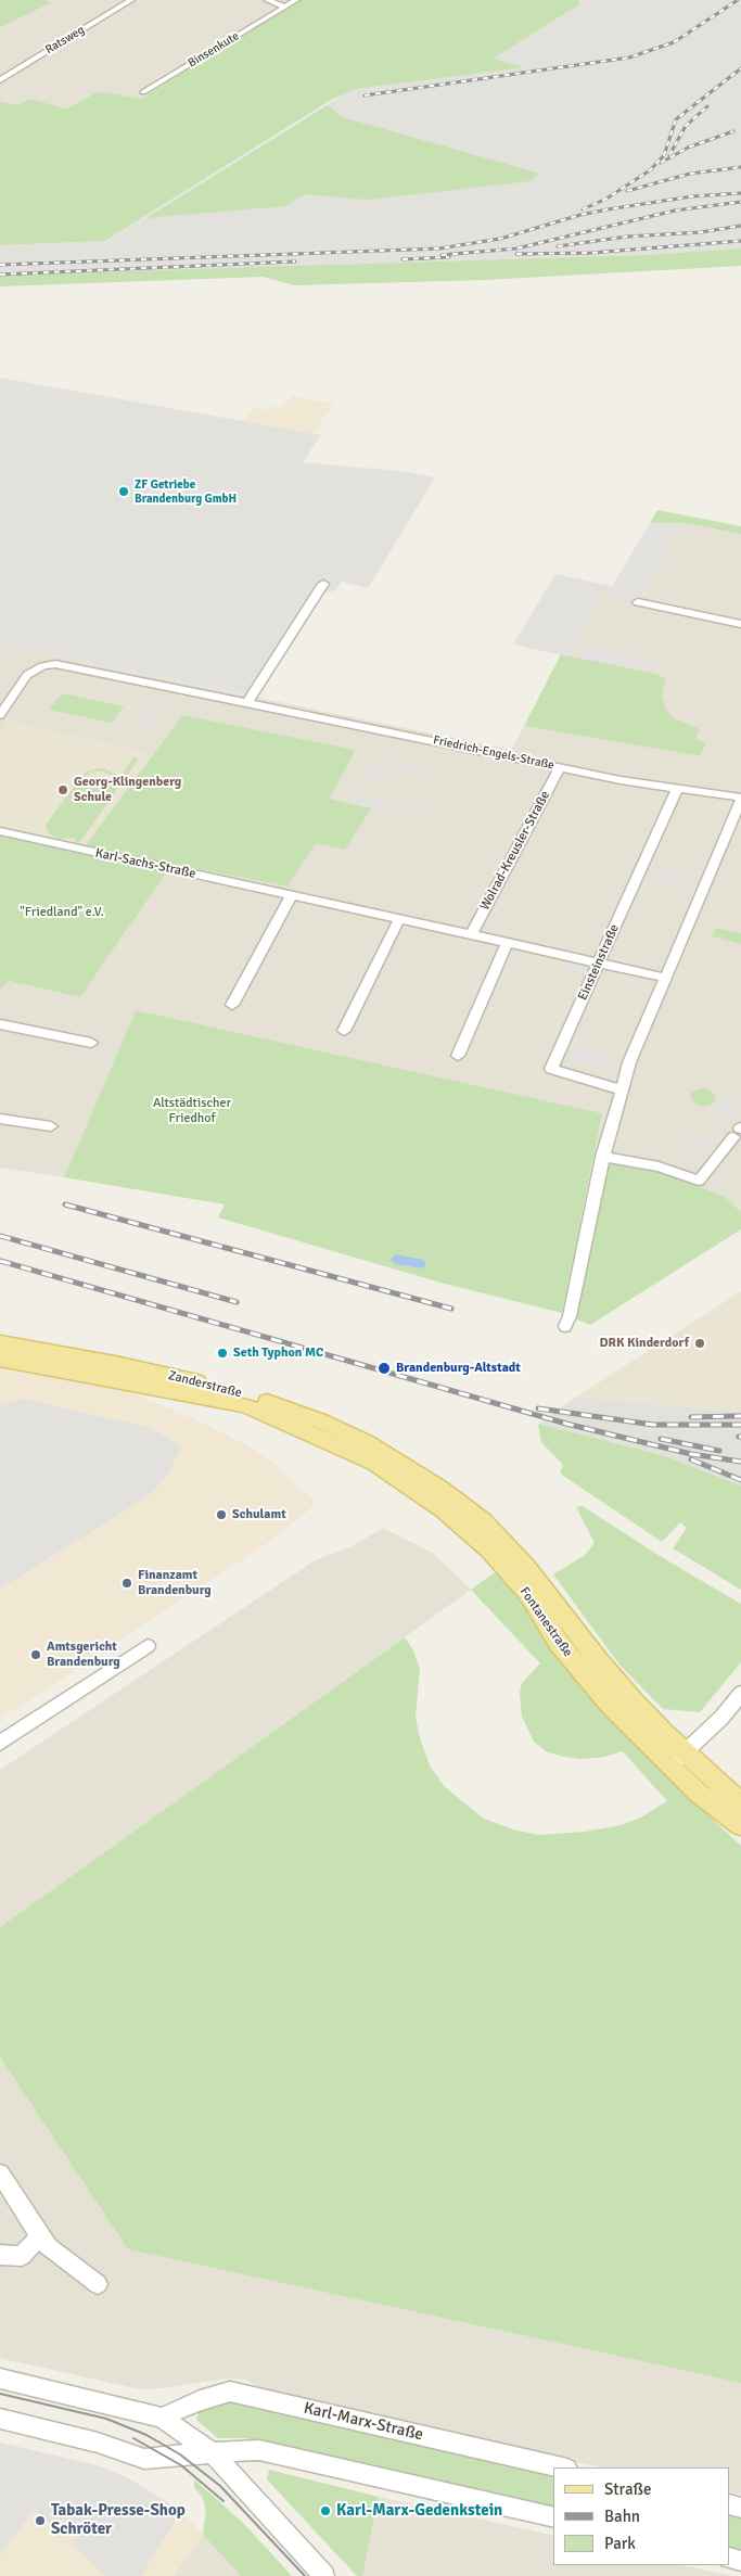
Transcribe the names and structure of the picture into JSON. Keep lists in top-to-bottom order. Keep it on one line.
{"streets":{"main road":["Zanderstraße","Fontanestraße"],"street":["Ratsweg","Binsenkute","Friedrich-Engels-Straße","Wolrad-Kreusler-Straße","Karl-Sachs-Straße","Einsteinstraße","Karl-Marx-Straße"]},"crossings":[["Friedrich-Engels-Straße","Wolrad-Kreusler-Straße"],["Friedrich-Engels-Straße","Einsteinstraße"],["Wolrad-Kreusler-Straße","Karl-Sachs-Straße"],["Karl-Sachs-Straße","Einsteinstraße"],["Zanderstraße","Fontanestraße"]],"parks":["\"Friedland\" e.V.","Altstädtischer Friedhof"],"places":["ZF Getriebe Brandenburg GmbH","Georg-Klingenberg Schule","DRK Kinderdorf","Seth Typhon MC","Brandenburg-Altstadt","Schulamt","Finanzamt Brandenburg","Amtsgericht Brandenburg","Karl-Marx-Gedenkstein","Tabak-Presse-Shop Schröter"],"legend":["Straße","Bahn","Park"]}
